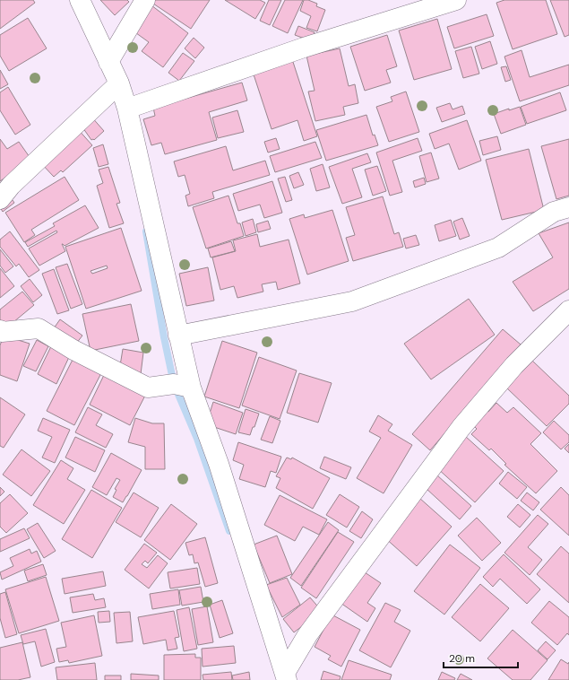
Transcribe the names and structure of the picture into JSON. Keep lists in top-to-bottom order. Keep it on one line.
{"scale_bar":"20 m"}
